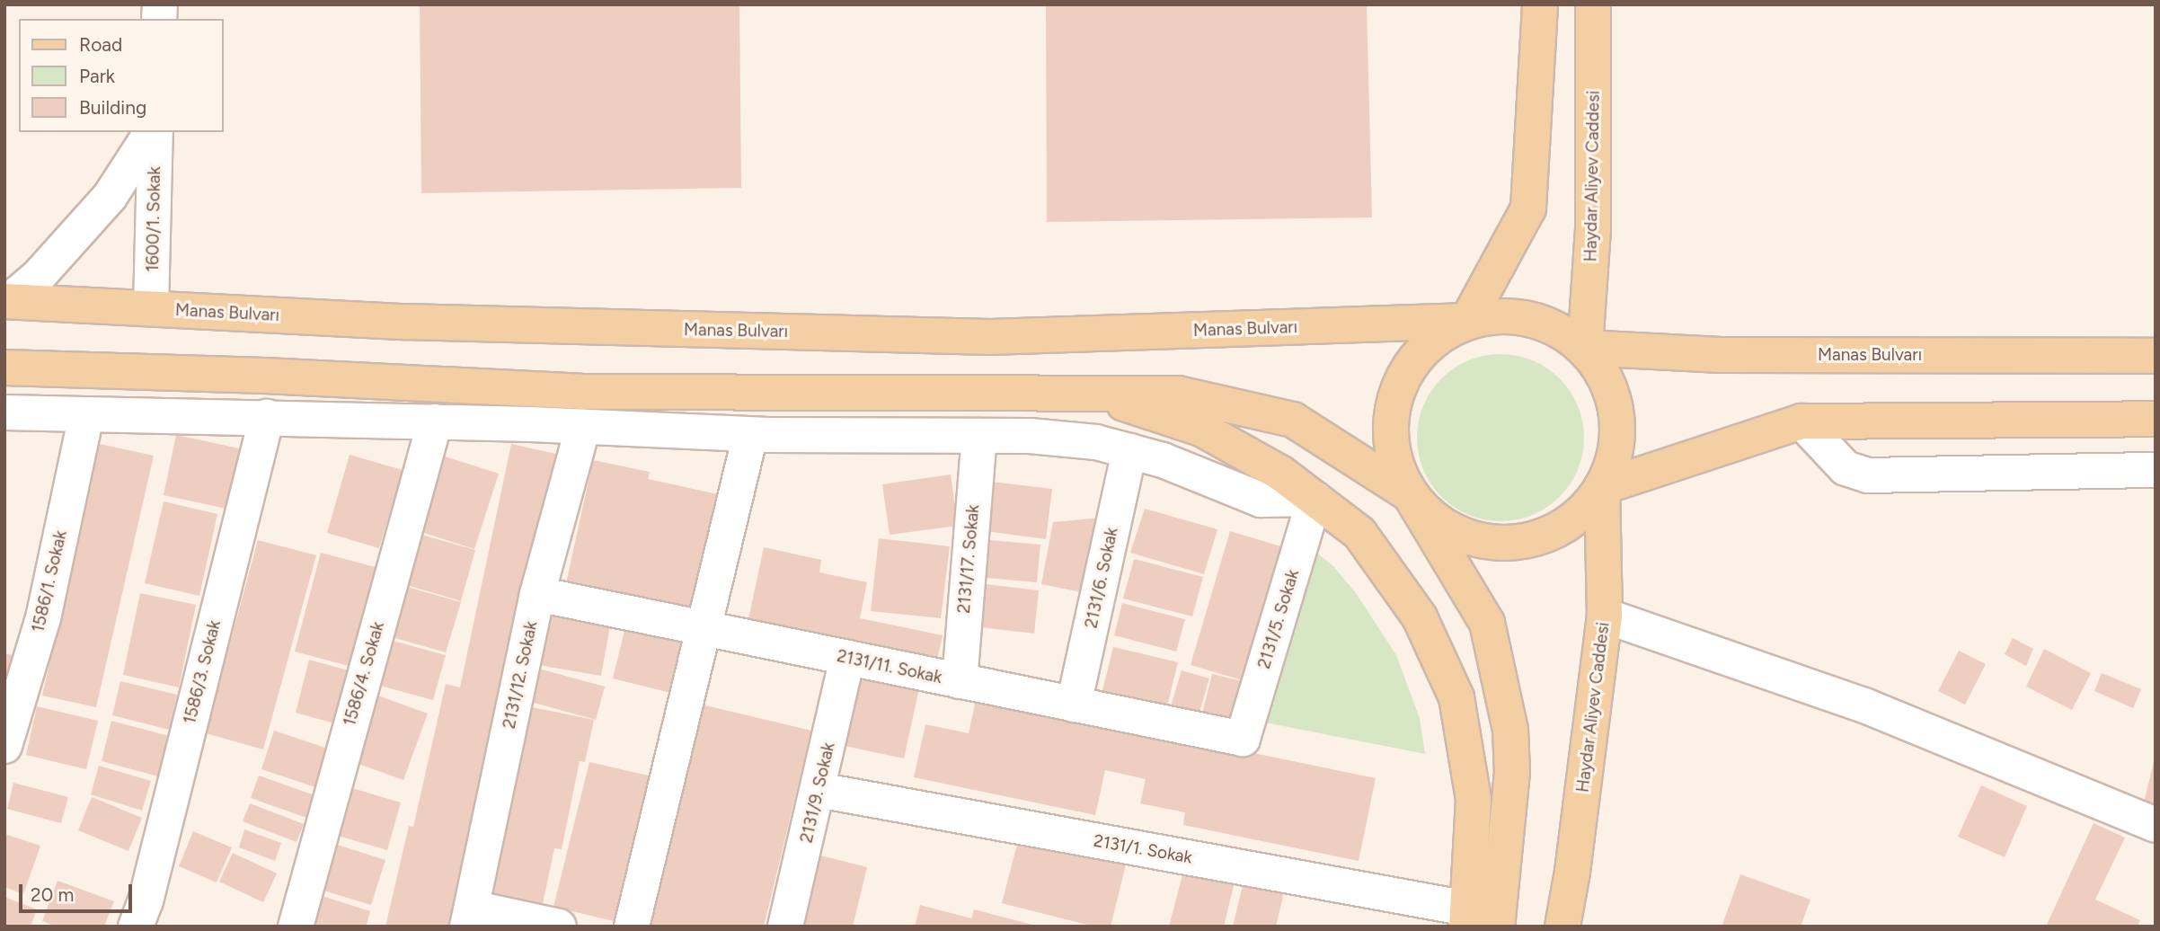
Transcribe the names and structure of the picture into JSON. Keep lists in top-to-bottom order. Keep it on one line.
{"streets":{"main road":["Haydar Aliyev Caddesi","Manas Bulvarı"],"street":["1600/1. Sokak","2131/17. Sokak","2131/6. Sokak","1586/1. Sokak","2131/5. Sokak","2131/11. Sokak","1586/3. Sokak","1586/4. Sokak","2131/12. Sokak","2131/9. Sokak","2131/1. Sokak"]},"crossings":[["Haydar Aliyev Caddesi","Manas Bulvarı"],["1600/1. Sokak","Manas Bulvarı"],["2131/17. Sokak","2131/11. Sokak"],["2131/6. Sokak","2131/11. Sokak"],["2131/5. Sokak","2131/11. Sokak"],["2131/11. Sokak","2131/12. Sokak"],["2131/11. Sokak","2131/9. Sokak"],["2131/9. Sokak","2131/1. Sokak"]],"legend":["Road","Park","Building"],"scale_bar":"20 m"}
